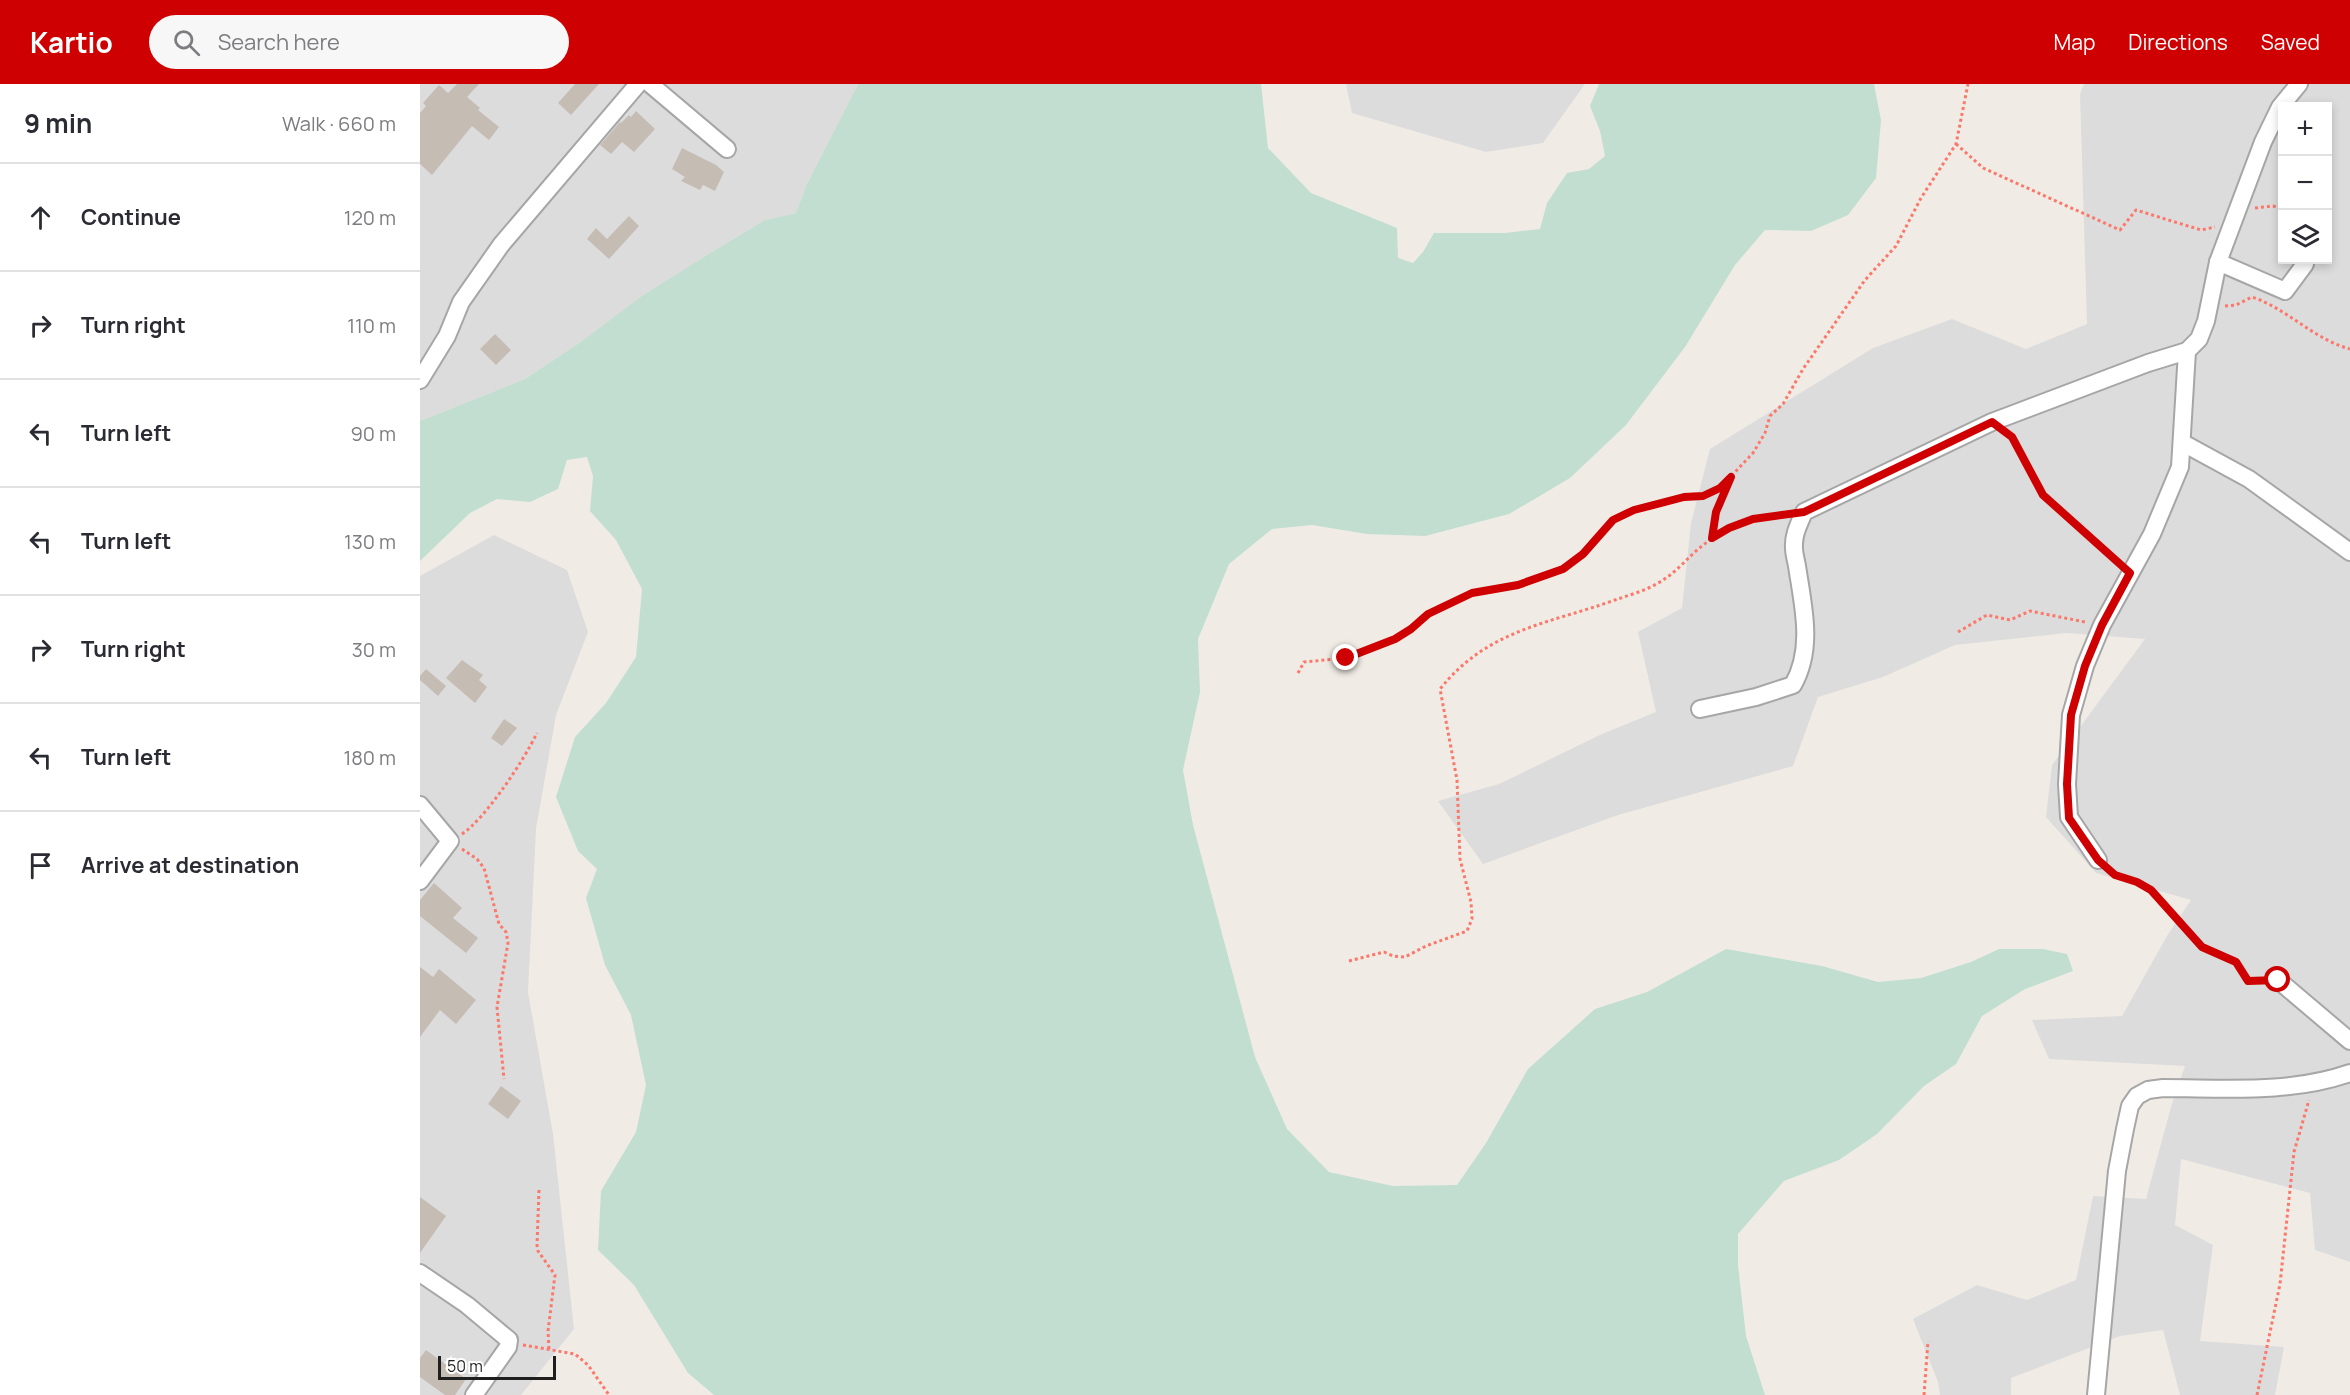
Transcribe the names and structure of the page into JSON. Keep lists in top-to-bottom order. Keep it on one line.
{"scale_bar":"50 m","page":{"header":"Kartio","search":"Search here","nav":["Map","Directions","Saved"],"heading":["9 min","Walk · 660 m"],"map_buttons":["+","−"],"list":[["Continue","120 m"],["Turn right","110 m"],["Turn left","90 m"],["Turn left","130 m"],["Turn right","30 m"],["Turn left","180 m"],"Arrive at destination"],"scale":"50 m"}}
